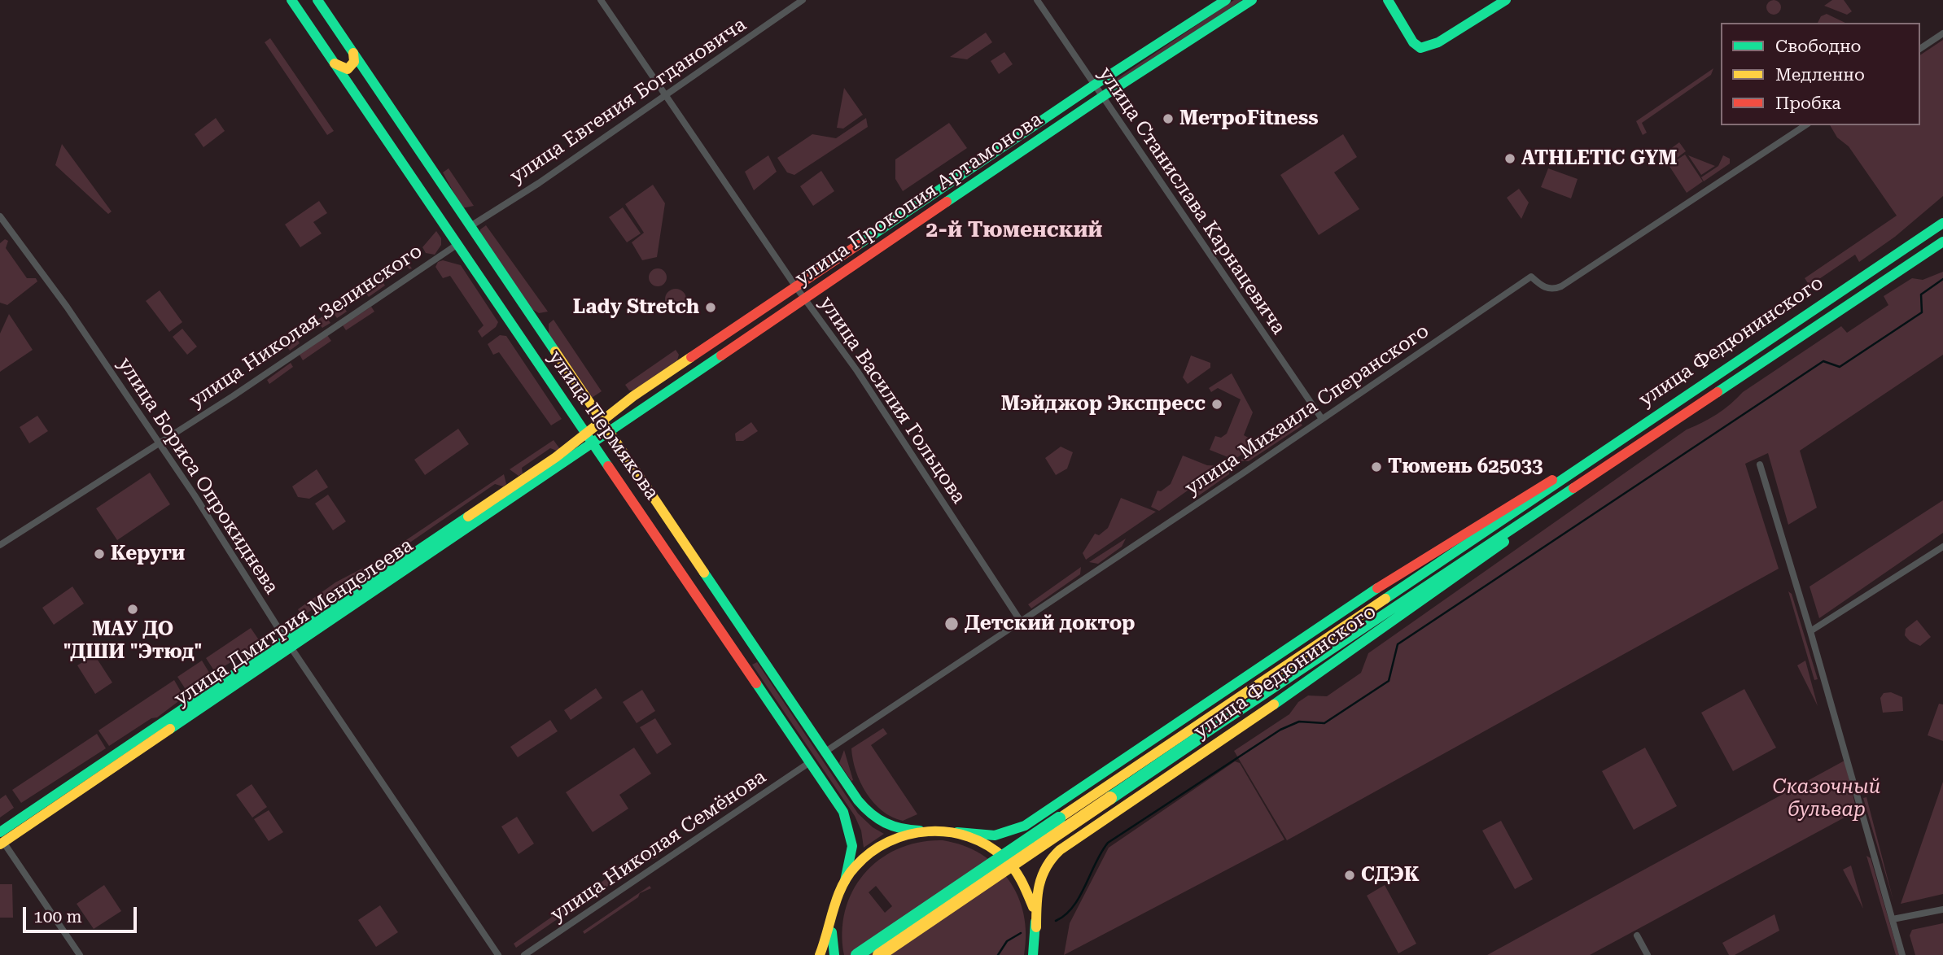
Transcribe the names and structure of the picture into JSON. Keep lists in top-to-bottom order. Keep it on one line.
{"streets":{"main road":["улица Прокопия Артамонова","улица Федюнинского","улица Пермякова","улица Дмитрия Менделеева"],"street":["улица Евгения Богдановича","улица Станислава Карнацевича","улица Николая Зелинского","улица Василия Гольцова","улица Михаила Сперанского","улица Бориса Опрокиднева","улица Николая Семёнова"]},"crossings":[["улица Евгения Богдановича","улица Василия Гольцова"],["улица Евгения Богдановича","улица Пермякова"],["улица Прокопия Артамонова","улица Станислава Карнацевича"],["улица Прокопия Артамонова","улица Василия Гольцова"],["улица Прокопия Артамонова","улица Пермякова"],["улица Прокопия Артамонова","улица Дмитрия Менделеева"],["улица Станислава Карнацевича","улица Михаила Сперанского"],["улица Николая Зелинского","улица Пермякова"],["улица Николая Зелинского","улица Бориса Опрокиднева"],["улица Федюнинского","улица Пермякова"],["улица Василия Гольцова","улица Михаила Сперанского"],["улица Михаила Сперанского","улица Пермякова"],["улица Пермякова","улица Дмитрия Менделеева"],["улица Пермякова","улица Николая Семёнова"],["улица Бориса Опрокиднева","улица Дмитрия Менделеева"]],"districts":["2-й Тюменский"],"parks":["Сказочный бульвар"],"places":["МетроFitness","ATHLETIC GYM","Lady Stretch","Мэйджор Экспресс","Тюмень 625033","Керуги","МАУ ДО \"ДШИ \"Этюд\"","Детский доктор","СДЭК"],"legend":["Свободно","Медленно","Пробка"],"scale_bar":"100 m"}
